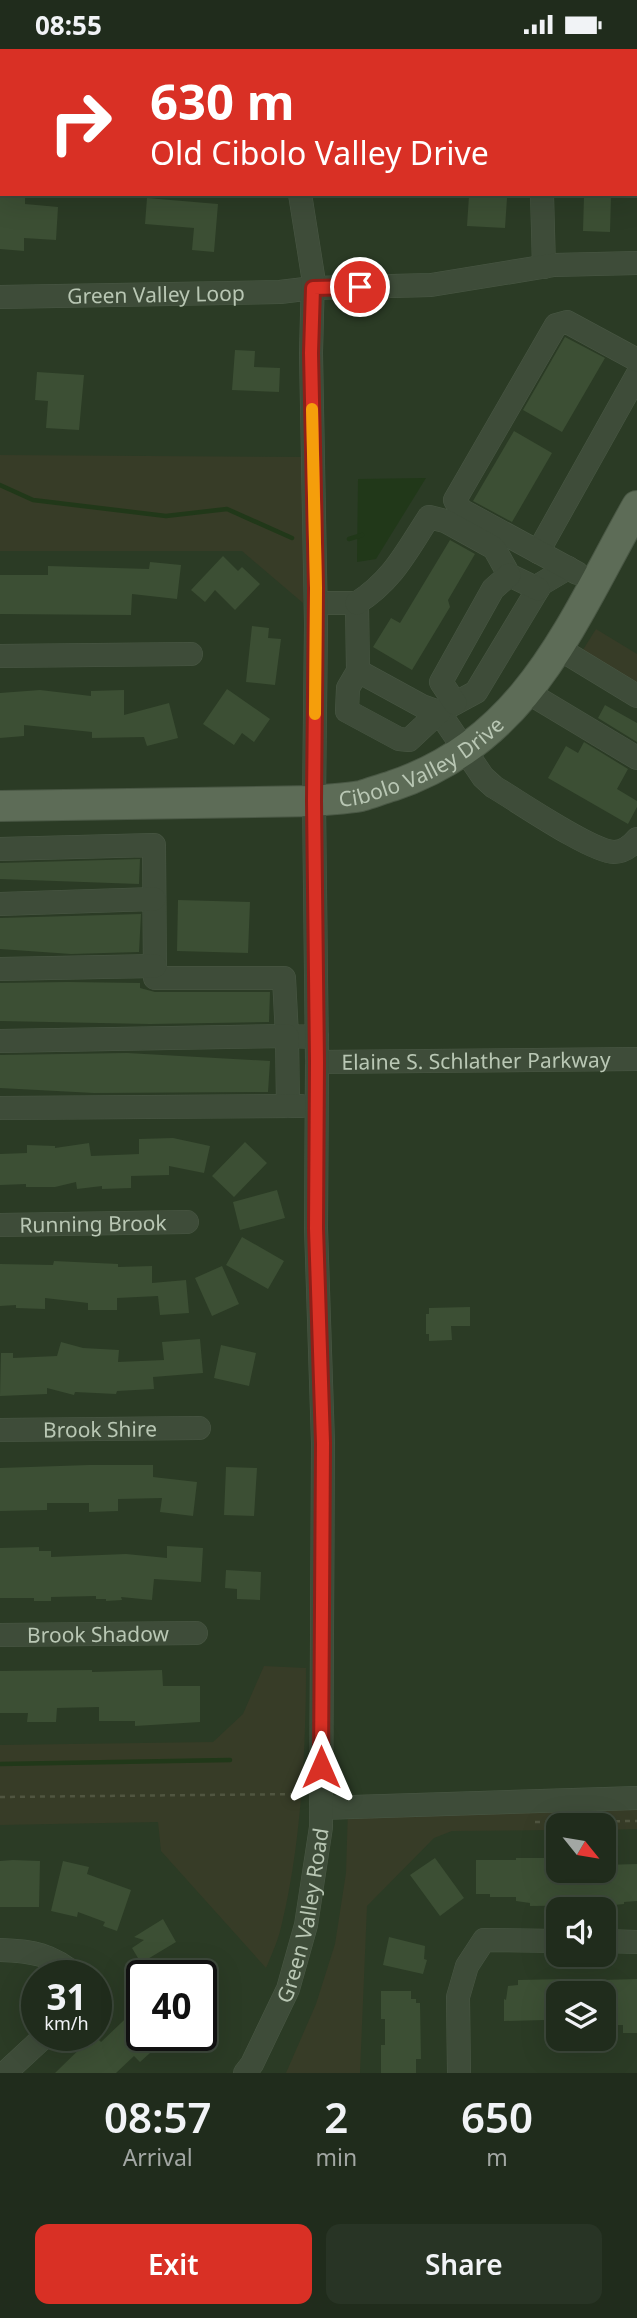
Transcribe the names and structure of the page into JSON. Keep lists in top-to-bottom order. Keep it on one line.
{"streets":{"main road":["Cibolo Valley Drive"],"street":["Green Valley Loop","Elaine S. Schlather Parkway","Running Brook","Brook Shire","Brook Shadow","Green Valley Road"]},"crossings":[["Green Valley Loop","Green Valley Road"],["Cibolo Valley Drive","Green Valley Road"],["Elaine S. Schlather Parkway","Green Valley Road"]],"north":"bottom right","page":{"status":"08:55","turn":["630 m","Old Cibolo Valley Drive"],"speed":"31 km/h","limit":"40","eta":["08:57","Arrival","2","min","650","m"],"buttons":["Exit","Share"]}}
